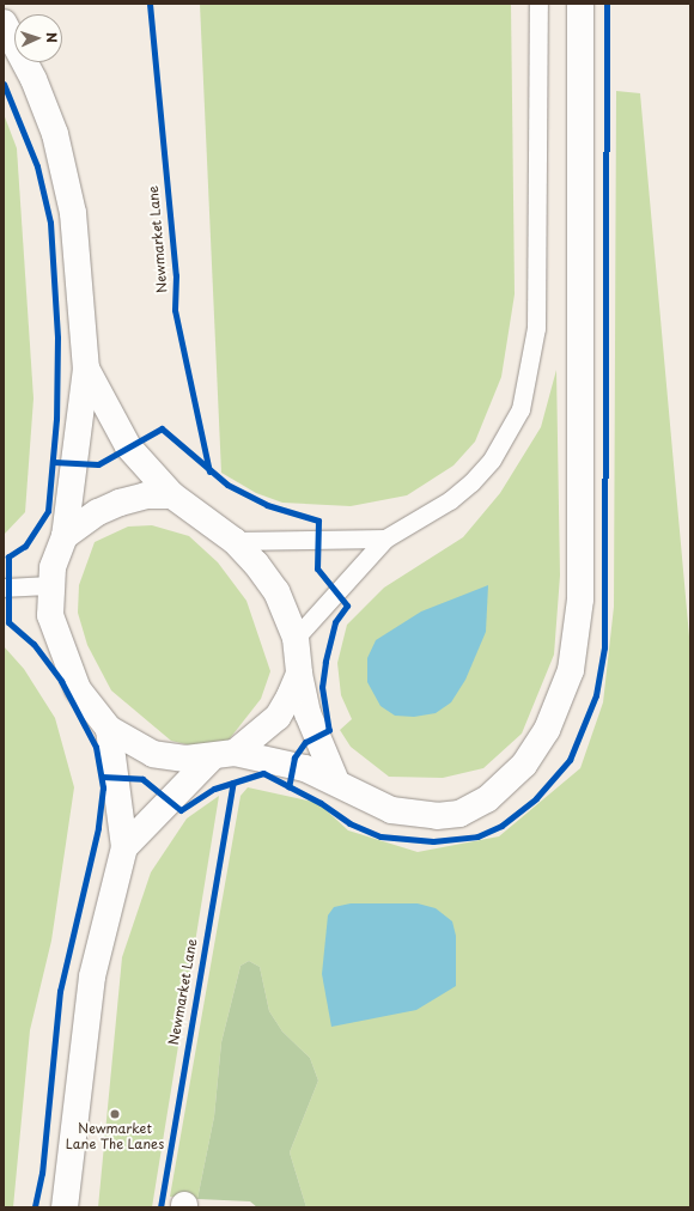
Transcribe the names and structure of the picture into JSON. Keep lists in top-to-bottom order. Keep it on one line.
{"streets":{"cycle path":["Newmarket Lane"]},"places":["Newmarket Lane The Lanes"],"north":"right"}
